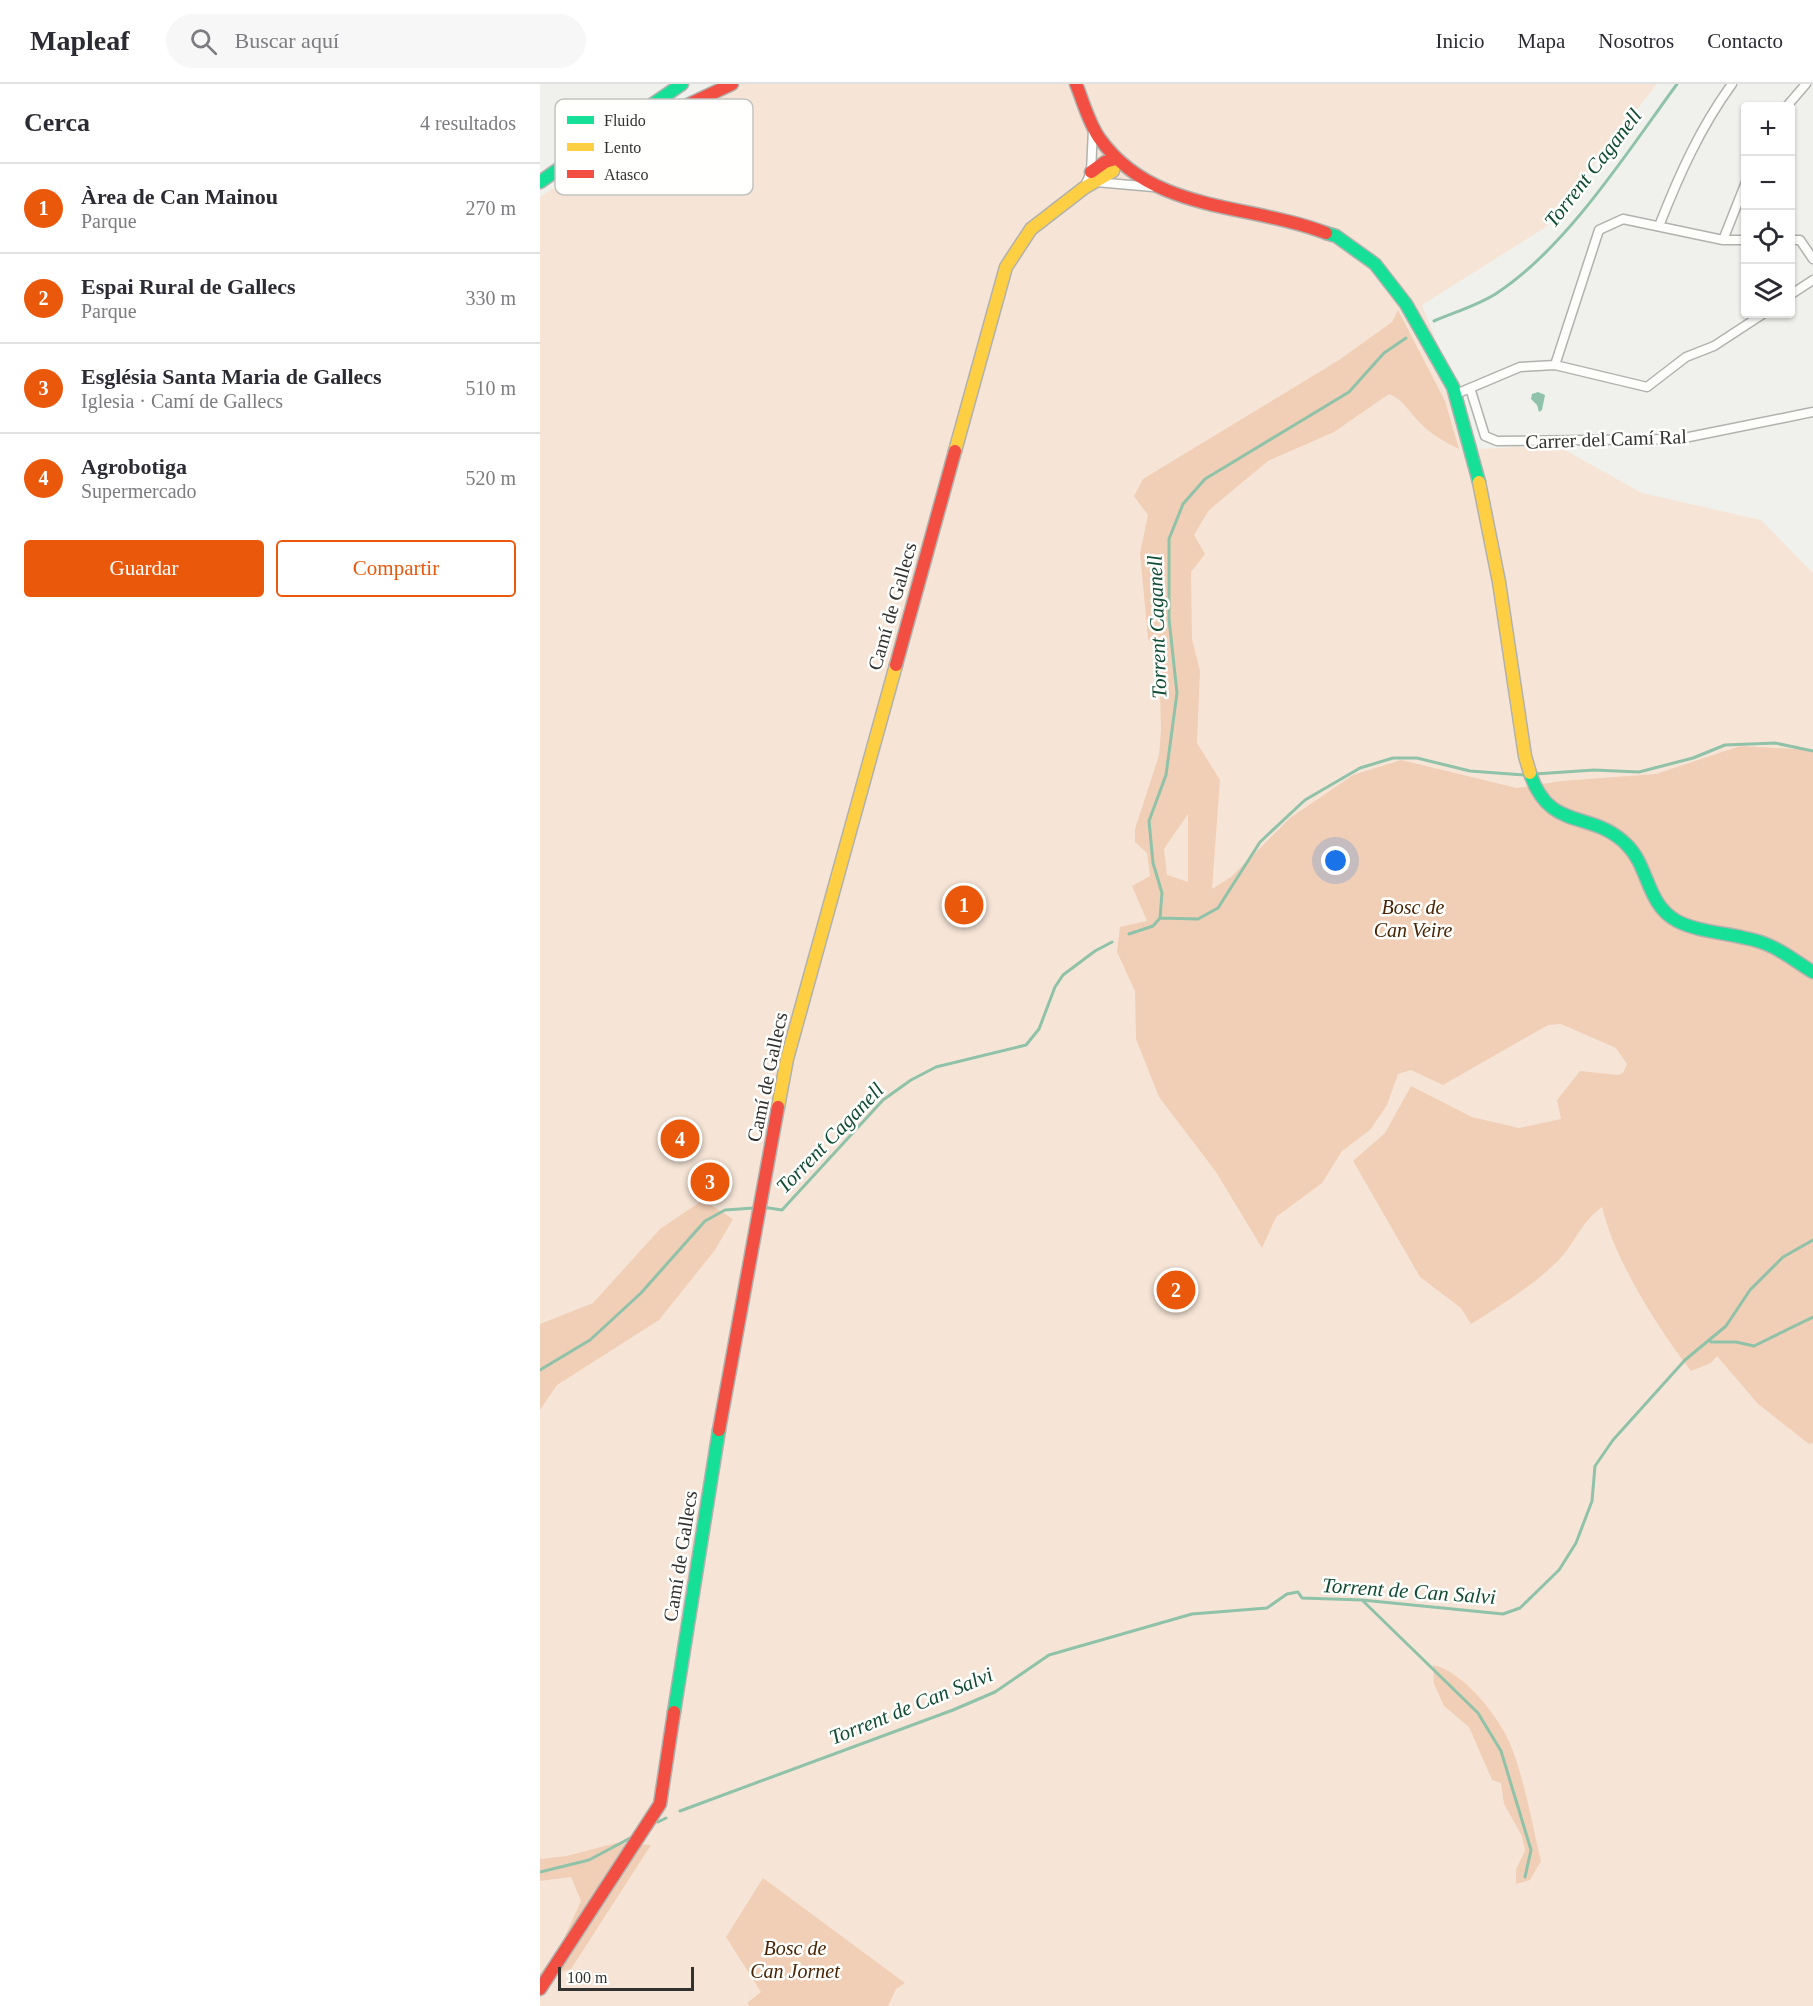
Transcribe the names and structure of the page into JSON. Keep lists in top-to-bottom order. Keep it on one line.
{"streets":{"main road":["Camí de Gallecs"],"street":["Carrer del Camí Ral"]},"water":["Torrent Caganell","Torrent de Can Salvi"],"parks":["Bosc de Can Veire","Bosc de Can Jornet"],"legend":["Fluido","Lento","Atasco"],"scale_bar":"100 m","page":{"header":"Mapleaf","search":"Buscar aquí","nav":["Inicio","Mapa","Nosotros","Contacto"],"heading":["Cerca","4 resultados"],"map_buttons":["+","−"],"list":[{"mark":"1","name":"Àrea de Can Mainou","note":"Parque","value":"270 m"},{"mark":"2","name":"Espai Rural de Gallecs","note":"Parque","value":"330 m"},{"mark":"3","name":"Església Santa Maria de Gallecs","note":"Iglesia · Camí de Gallecs","value":"510 m"},{"mark":"4","name":"Agrobotiga","note":"Supermercado","value":"520 m"}],"buttons":["Guardar","Compartir"],"pins":["1","4","3","2"],"scale":"100 m"}}
